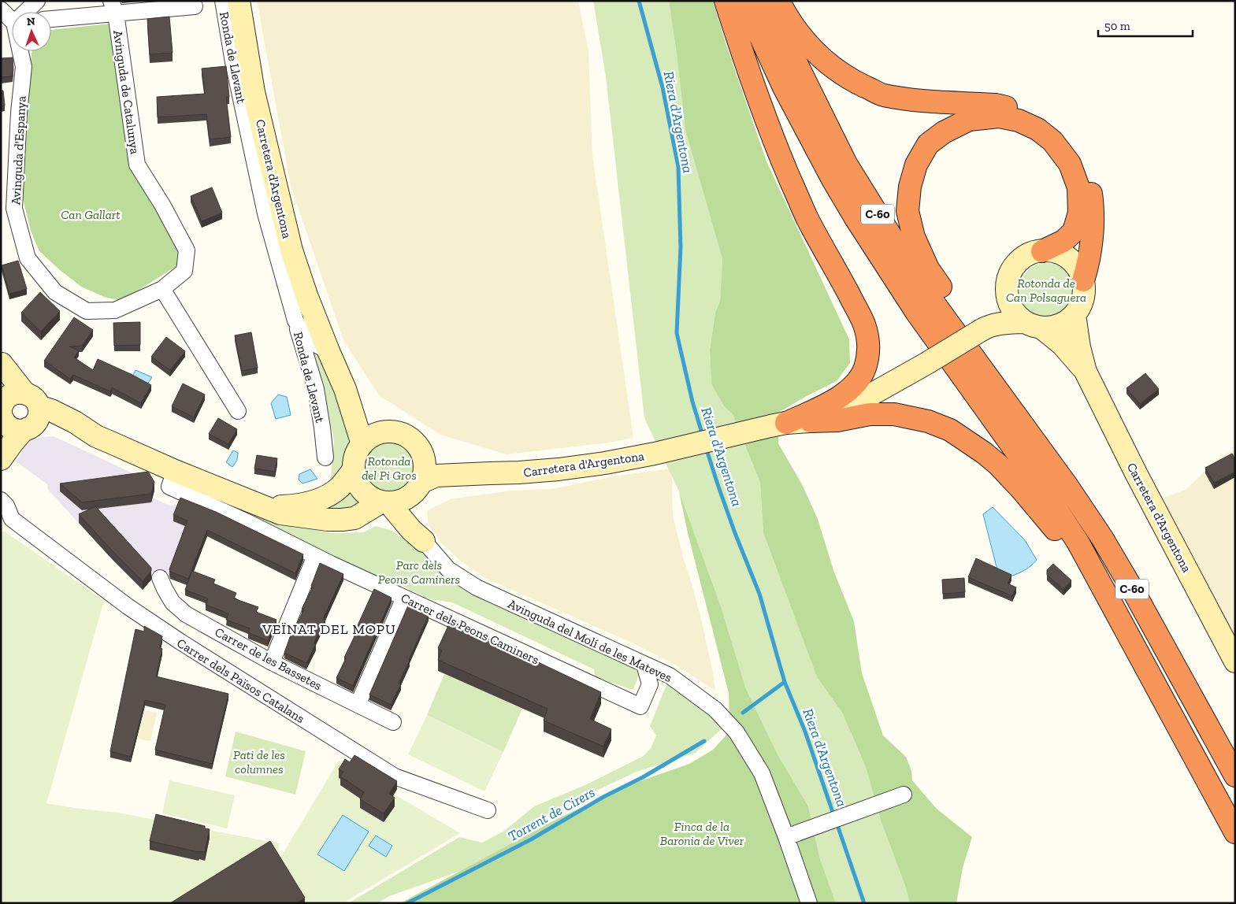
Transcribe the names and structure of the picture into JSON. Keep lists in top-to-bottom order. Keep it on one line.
{"streets":{"highway":["C-60"],"street":["Ronda de Llevant","Avinguda de Catalunya","Avinguda d'Espanya","Carretera d'Argentona","Carrer dels Peons Caminers","Avinguda del Molí de les Mateves","Carrer de les Bassetes","Carrer dels Països Catalans"]},"crossings":[["Ronda de Llevant","Carretera d'Argentona"],["Avinguda de Catalunya","Avinguda d'Espanya"],["Carrer dels Peons Caminers","Avinguda del Molí de les Mateves"]],"districts":["VEÏNAT DEL MOPU"],"water":["Riera d'Argentona","Torrent de Cirers"],"parks":["Can Gallart","Rotonda de Can Polsaguera","Rotonda del Pi Gros","Parc dels Peons Caminers","Pati de les columnes","Finca de la Baronia de Viver"],"scale_bar":"50 m","north":"top"}
